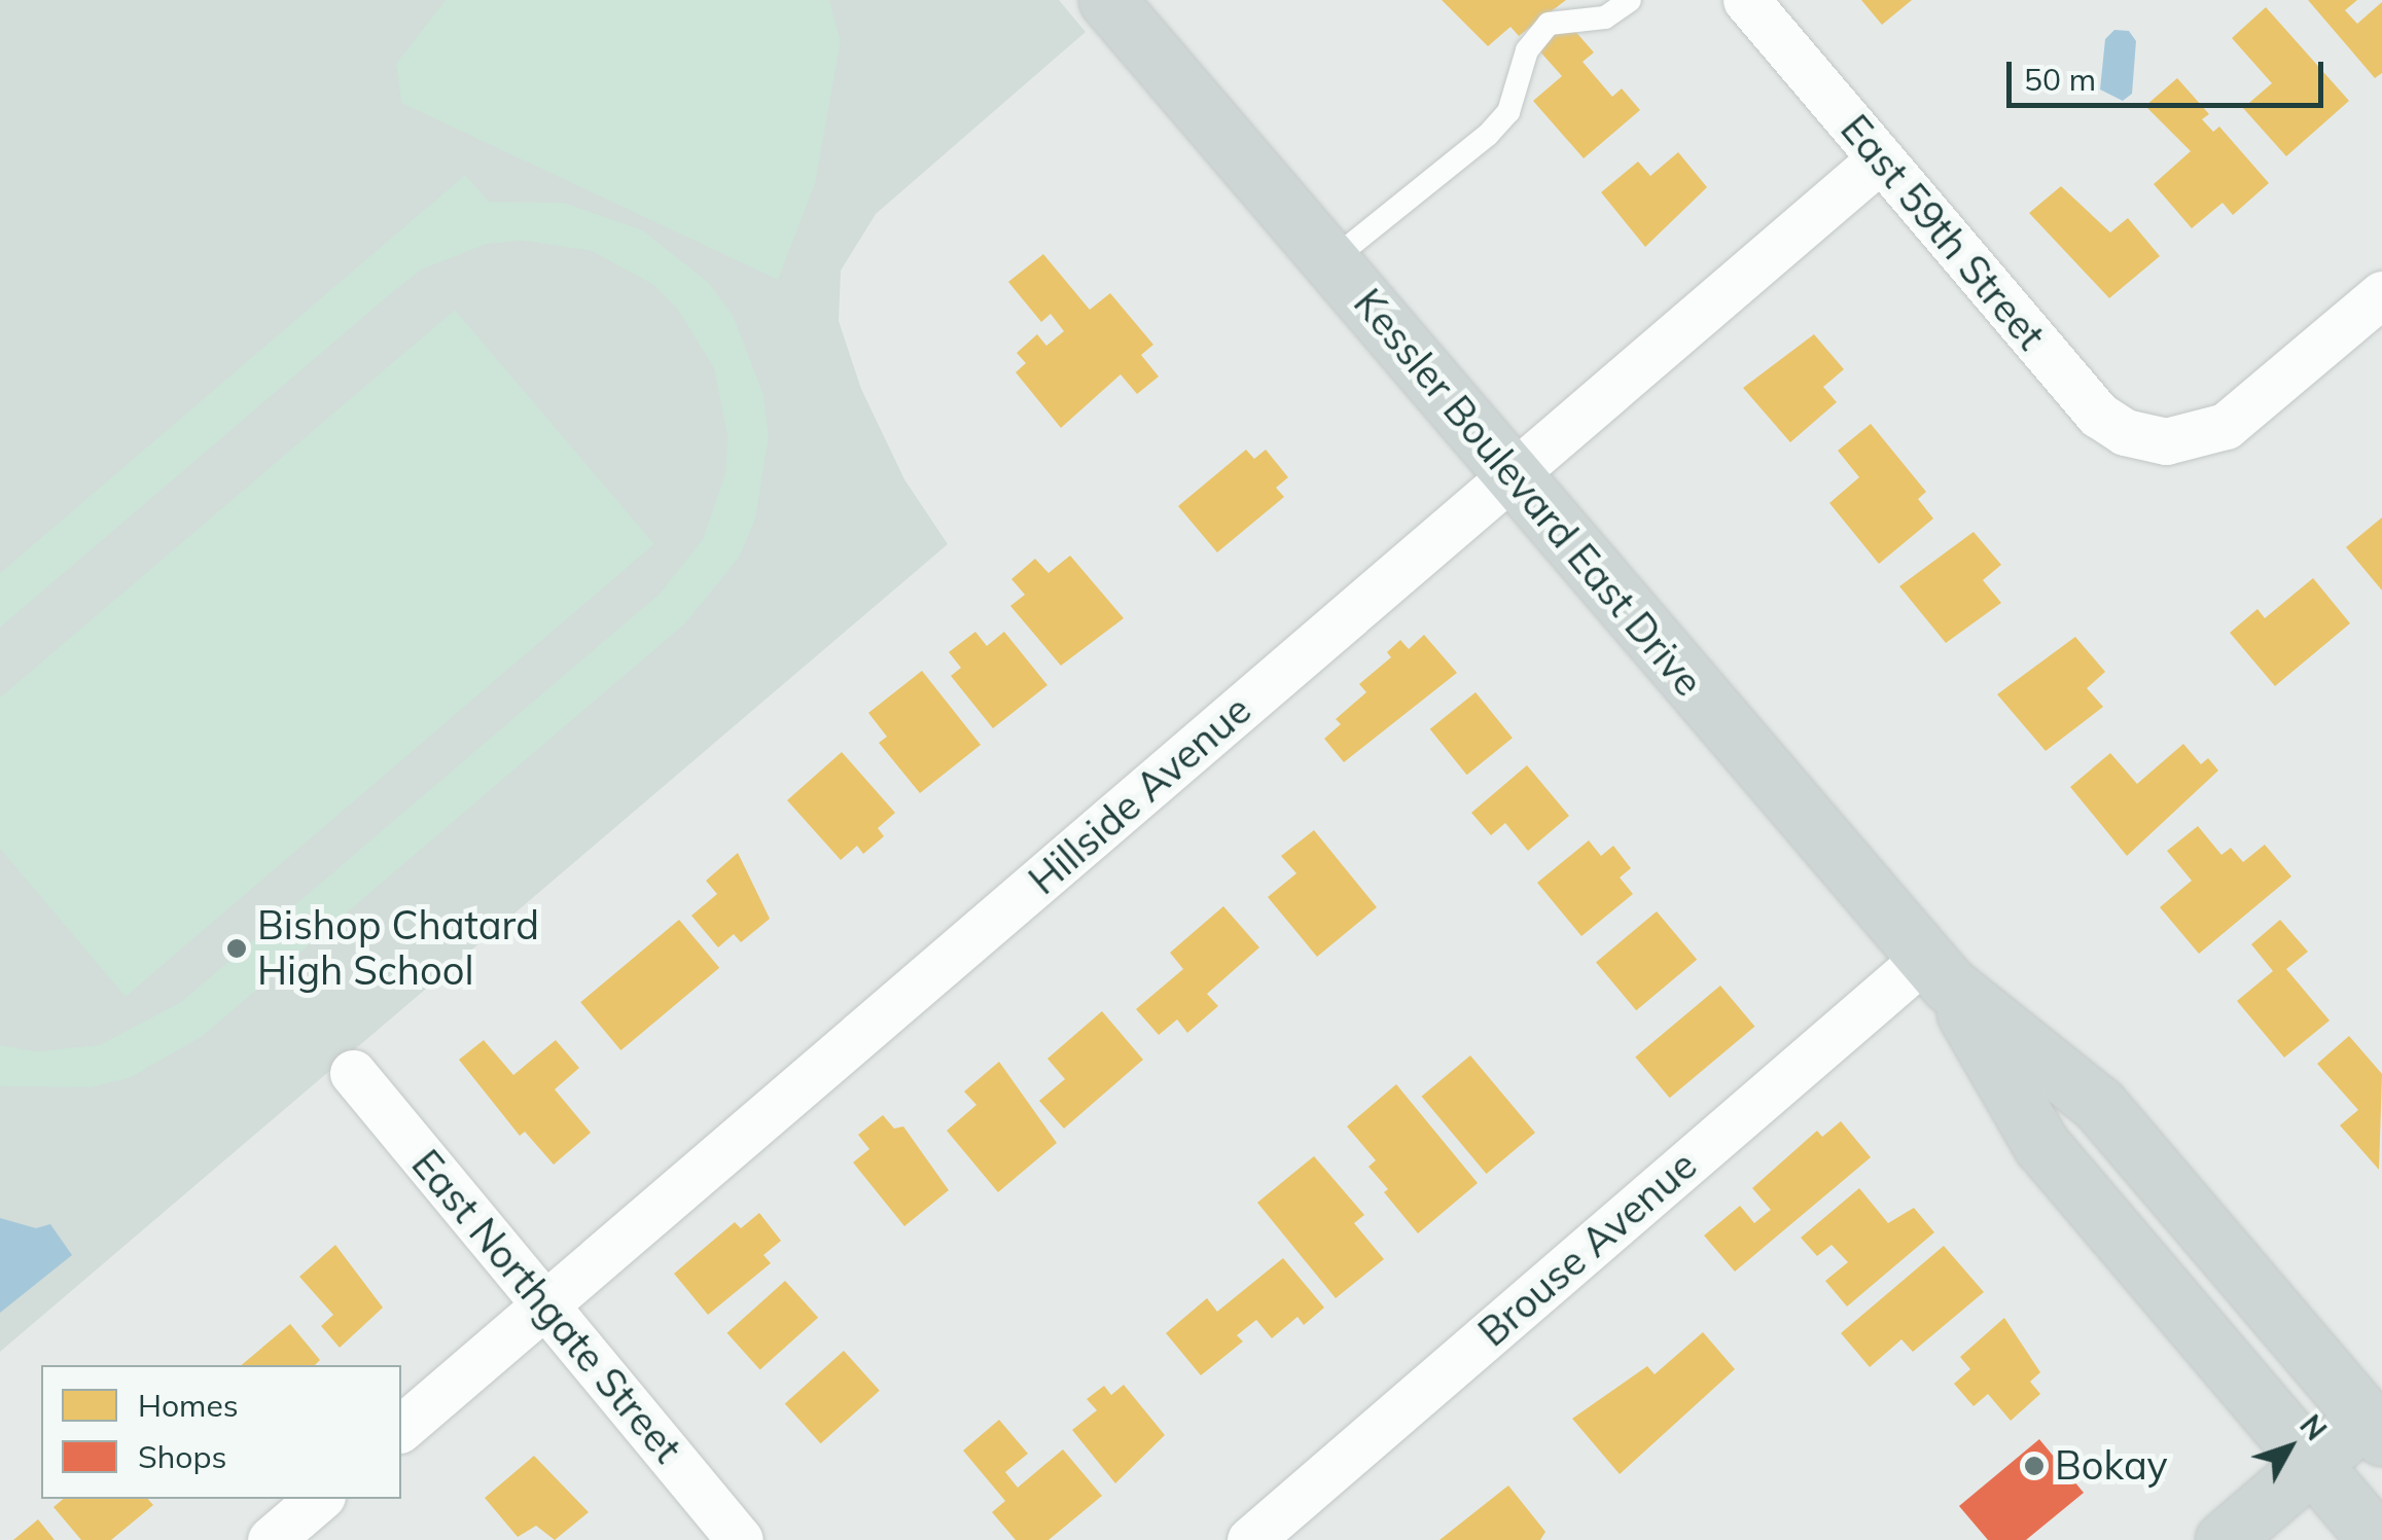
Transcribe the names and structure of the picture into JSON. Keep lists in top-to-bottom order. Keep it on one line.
{"streets":{"main road":["Kessler Boulevard East Drive"],"street":["East 59th Street","Hillside Avenue","Brouse Avenue","East Northgate Street"]},"crossings":[["East 59th Street","Hillside Avenue"],["Kessler Boulevard East Drive","Hillside Avenue"],["Kessler Boulevard East Drive","Brouse Avenue"],["Hillside Avenue","East Northgate Street"]],"places":["Bishop Chatard High School","Bokay"],"legend":["Homes","Shops"],"scale_bar":"50 m","north":"top right"}
